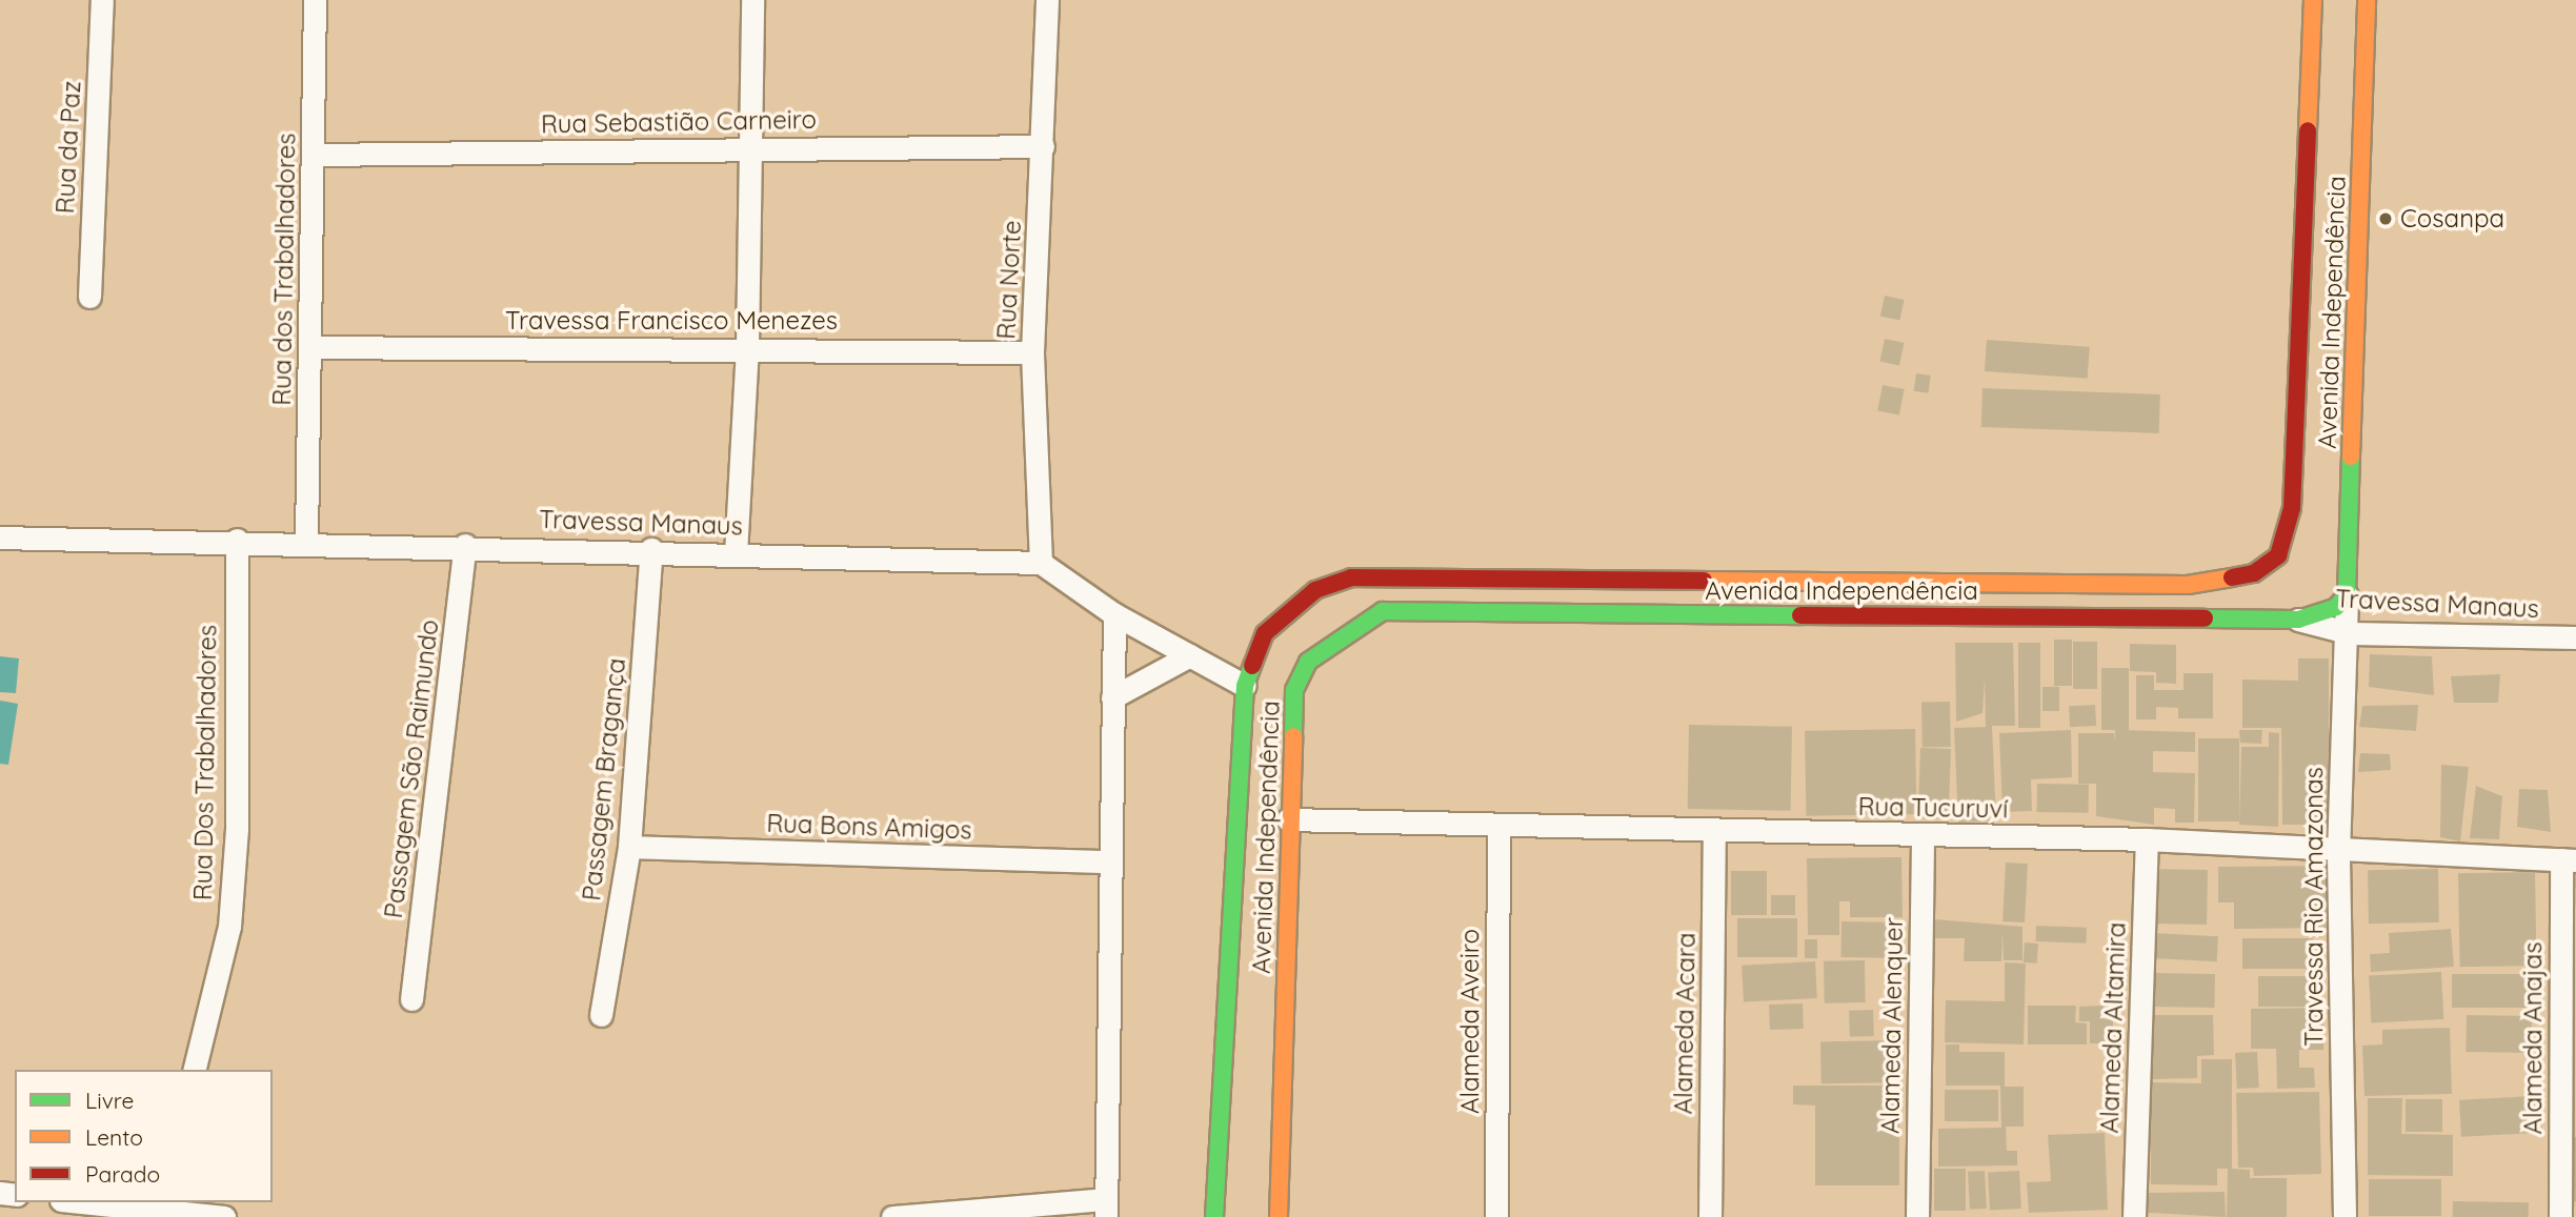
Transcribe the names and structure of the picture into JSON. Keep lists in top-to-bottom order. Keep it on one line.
{"streets":{"main road":["Avenida Independência"],"street":["Rua Sebastião Carneiro","Rua da Paz","Rua dos Trabalhadores","Rua Norte","Travessa Francisco Menezes","Travessa Manaus","Rua Dos Trabalhadores","Passagem São Raimundo","Passagem Bragança","Rua Tucuruví","Rua Bons Amigos","Travessa Rio Amazonas","Alameda Aveiro","Alameda Acara","Alameda Alenquer","Alameda Altamira","Alameda Anajas"]},"crossings":[["Rua Sebastião Carneiro","Rua dos Trabalhadores"],["Rua Sebastião Carneiro","Rua Norte"],["Rua dos Trabalhadores","Travessa Francisco Menezes"],["Rua dos Trabalhadores","Travessa Manaus"],["Rua Norte","Travessa Francisco Menezes"],["Rua Norte","Travessa Manaus"],["Avenida Independência","Travessa Manaus"],["Avenida Independência","Rua Tucuruví"],["Avenida Independência","Travessa Rio Amazonas"],["Travessa Manaus","Rua Dos Trabalhadores"],["Travessa Manaus","Passagem São Raimundo"],["Travessa Manaus","Passagem Bragança"],["Travessa Manaus","Travessa Rio Amazonas"],["Passagem Bragança","Rua Bons Amigos"],["Rua Tucuruví","Travessa Rio Amazonas"],["Rua Tucuruví","Alameda Aveiro"],["Rua Tucuruví","Alameda Acara"],["Rua Tucuruví","Alameda Alenquer"],["Rua Tucuruví","Alameda Altamira"],["Rua Tucuruví","Alameda Anajas"]],"places":["Cosanpa"],"legend":["Livre","Lento","Parado"]}
